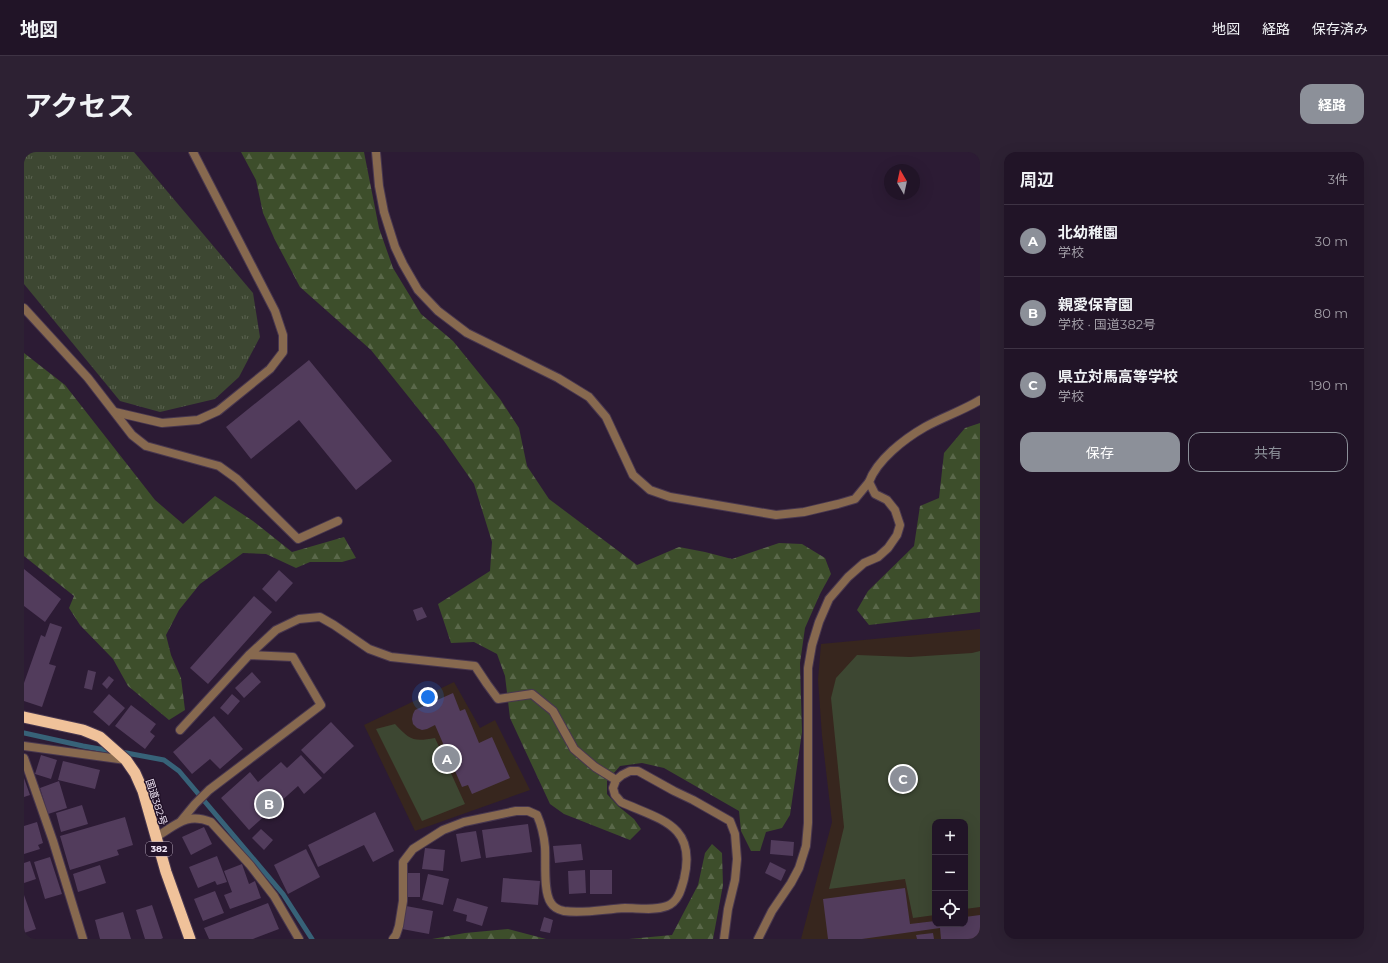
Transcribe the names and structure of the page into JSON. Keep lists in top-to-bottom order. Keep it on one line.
{"streets":{"highway":["国道382号","382"]},"north":"top","page":{"header":"地図","nav":["地図","経路","保存済み"],"title":"アクセス","buttons":["経路",["保存","共有"]],"heading":["周辺","3件"],"list":[{"mark":"A","name":"北幼稚園","note":"学校","value":"30 m"},{"mark":"B","name":"親愛保育園","note":"学校 · 国道382号","value":"80 m"},{"mark":"C","name":"県立対馬高等学校","note":"学校","value":"190 m"}],"pins":["A","C","B"],"map_buttons":["+","−"]}}
